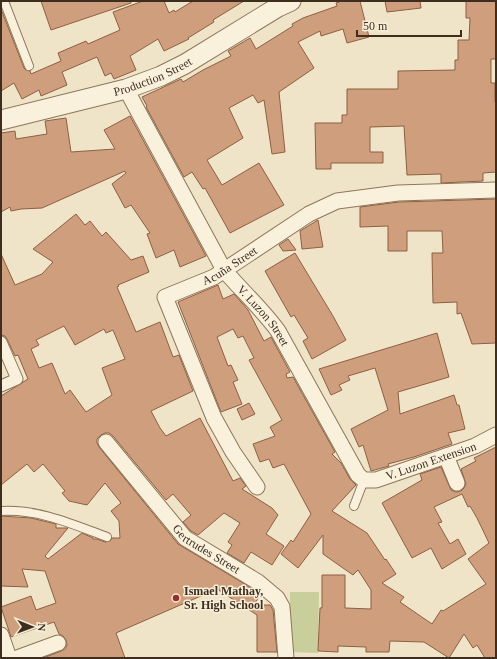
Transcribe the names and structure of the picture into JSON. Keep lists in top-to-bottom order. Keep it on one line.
{"streets":{"street":["Production Street","Acuña Street","V. Luzon Street","V. Luzon Extension","Gertrudes Street"]},"crossings":[["Production Street","V. Luzon Street"],["Acuña Street","V. Luzon Street"],["V. Luzon Street","V. Luzon Extension"]],"places":["Ismael Mathay, Sr. High School"],"scale_bar":"50 m","north":"right"}
